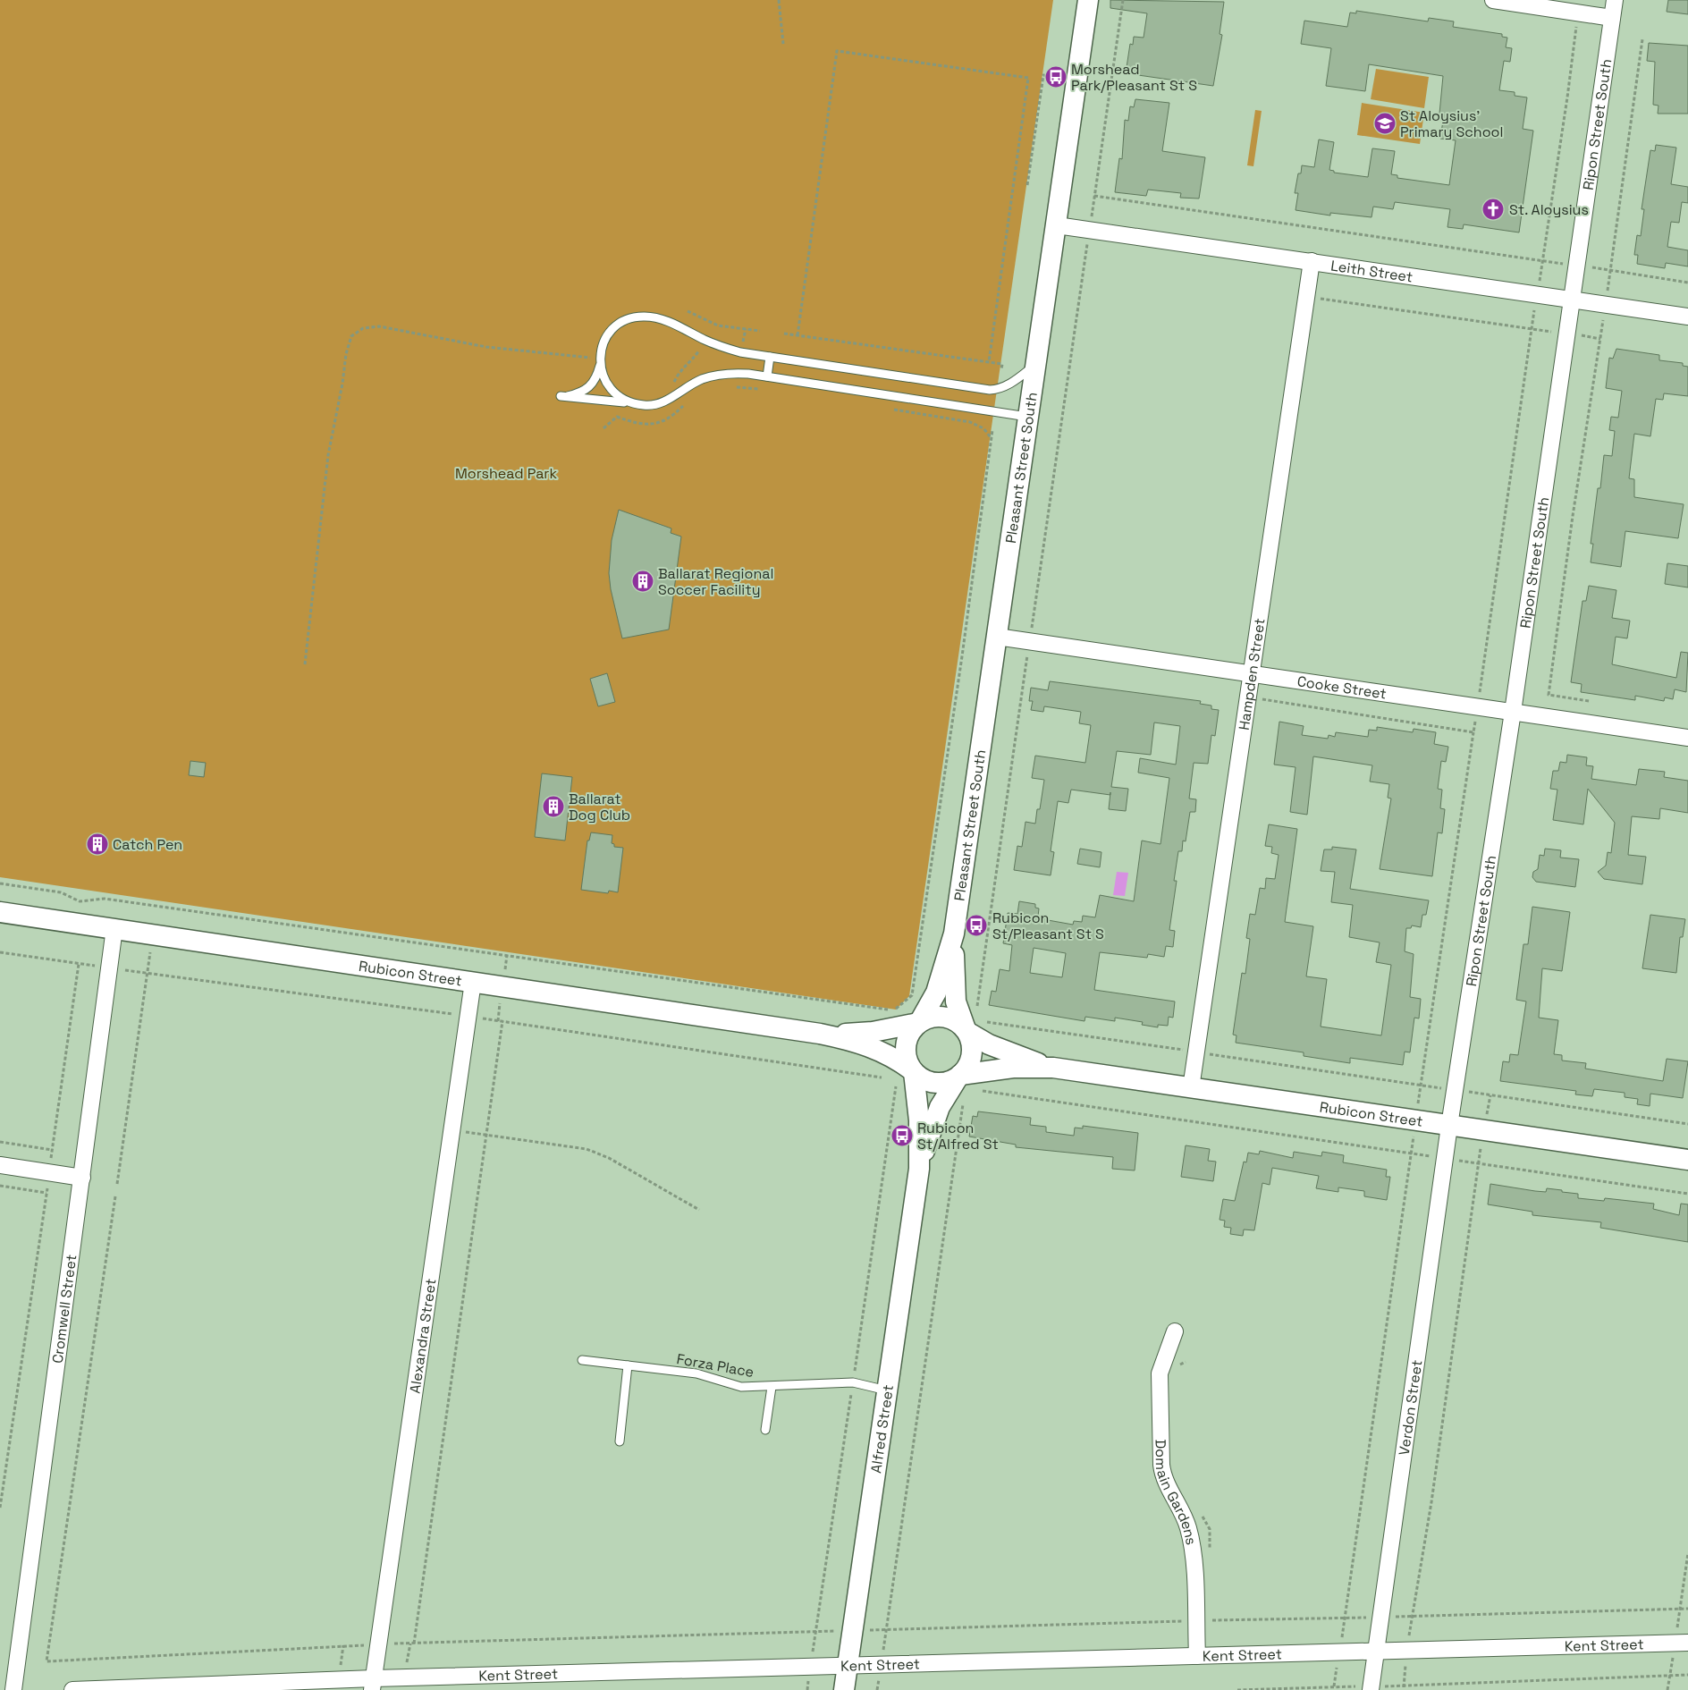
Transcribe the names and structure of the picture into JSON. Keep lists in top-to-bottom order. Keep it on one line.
{"streets":{"street":["Ripon Street South","Leith Street","Pleasant Street South","Hampden Street","Cooke Street","Rubicon Street","Cromwell Street","Alexandra Street","Verdon Street","Alfred Street","Domain Gardens","Kent Street"],"lane":["Forza Place"]},"crossings":[["Ripon Street South","Leith Street"],["Ripon Street South","Cooke Street"],["Ripon Street South","Rubicon Street"],["Ripon Street South","Verdon Street"],["Leith Street","Pleasant Street South"],["Leith Street","Hampden Street"],["Pleasant Street South","Cooke Street"],["Pleasant Street South","Rubicon Street"],["Pleasant Street South","Alfred Street"],["Hampden Street","Cooke Street"],["Hampden Street","Rubicon Street"],["Rubicon Street","Cromwell Street"],["Rubicon Street","Alexandra Street"],["Rubicon Street","Verdon Street"],["Rubicon Street","Alfred Street"],["Alexandra Street","Kent Street"],["Forza Place","Alfred Street"],["Verdon Street","Kent Street"],["Alfred Street","Kent Street"],["Domain Gardens","Kent Street"]],"parks":["Morshead Park"],"places":{"bus stop":["Morshead Park/Pleasant St S","Rubicon St/Pleasant St S","Rubicon St/Alfred St"],"school or university":["St Aloysius' Primary School"],"church":["St. Aloysius"],"building":["Ballarat Regional Soccer Facility","Ballarat Dog Club","Catch Pen"]}}
